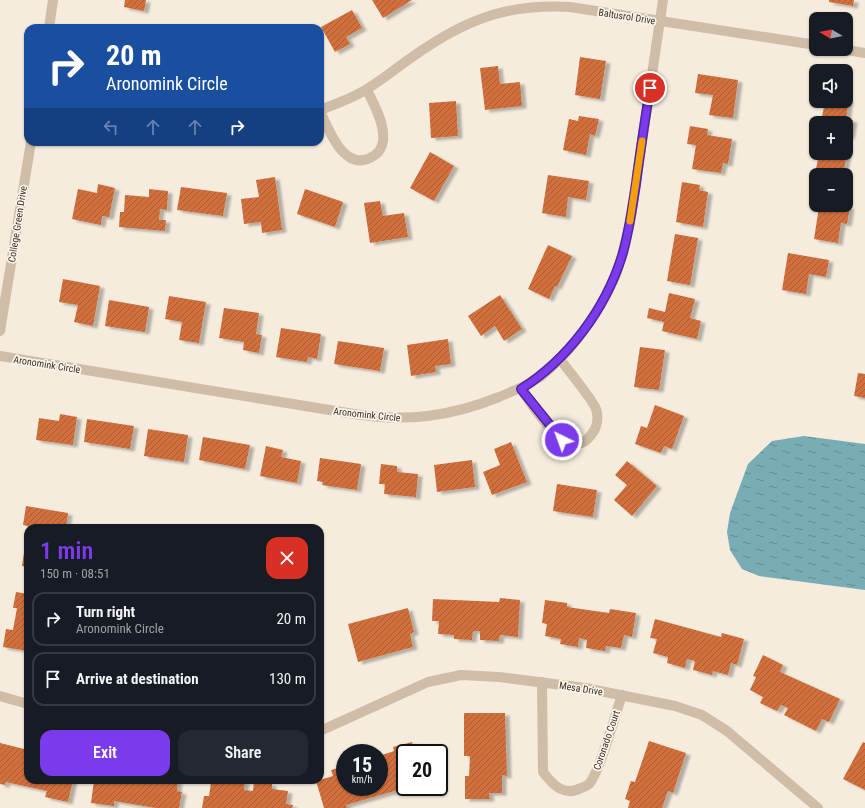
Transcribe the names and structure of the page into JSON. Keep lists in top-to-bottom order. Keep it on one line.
{"streets":{"street":["Baltusrol Drive","College Green Drive","Aronomink Circle","Mesa Drive","Coronado Court"]},"crossings":[["Baltusrol Drive","Aronomink Circle"],["Mesa Drive","Coronado Court"]],"north":"left","page":{"map_buttons":["+","−"],"turn":["20 m","Aronomink Circle"],"heading":["1 min","150 m · 08:51"],"list":[{"name":"Turn right","note":"Aronomink Circle","value":"20 m"},{"name":"Arrive at destination","value":"130 m"}],"buttons":["Exit","Share"],"speed":"15 km/h","limit":"20"}}
